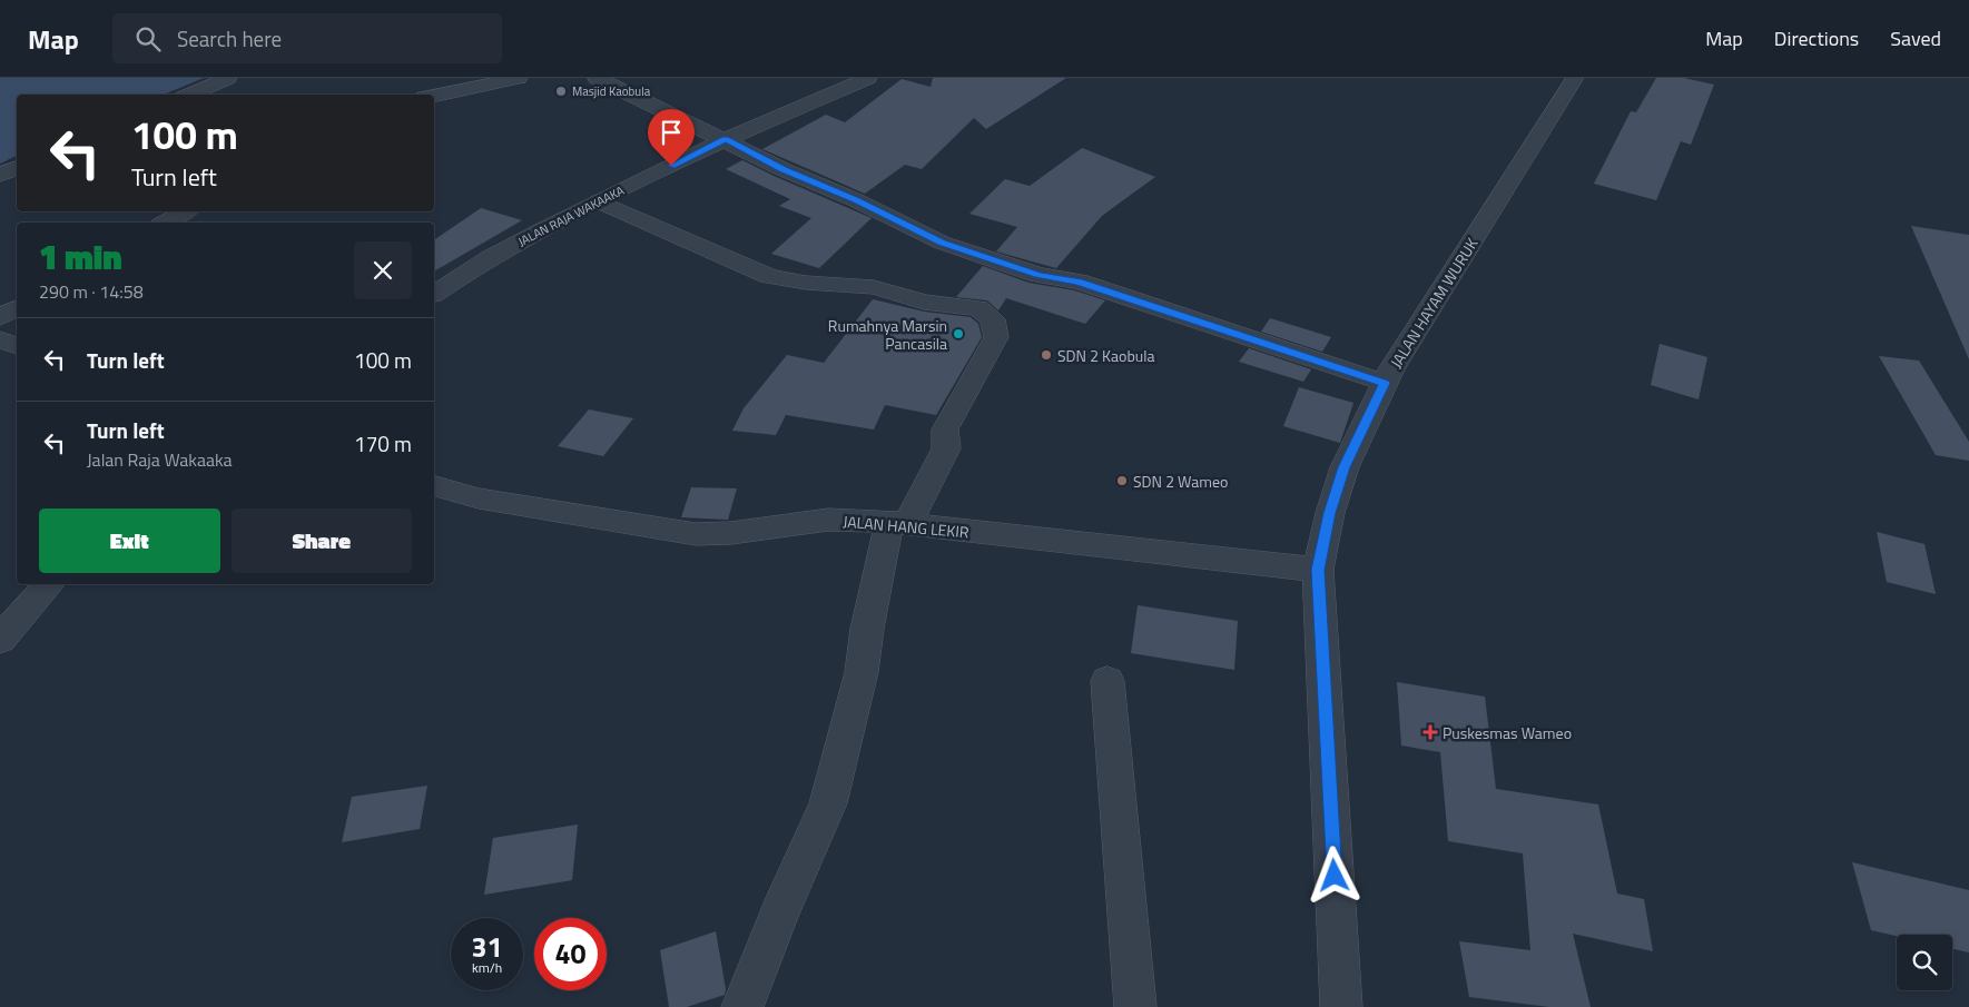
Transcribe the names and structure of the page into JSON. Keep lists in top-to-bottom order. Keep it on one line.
{"streets":{"street":["JALAN RAJA WAKAAKA","JALAN HAYAM WURUK","JALAN HANG LEKIR"]},"crossings":[["JALAN HAYAM WURUK","JALAN HANG LEKIR"]],"places":{"other":["Masjid Kaobula","Rumahnya Marsin Pancasila","SDN 2 Kaobula","SDN 2 Wameo"],"health":["Puskesmas Wameo"]},"page":{"header":"Map","search":"Search here","nav":["Map","Directions","Saved"],"turn":["100 m","Turn left"],"heading":["1 min","290 m · 14:58"],"list":[{"name":"Turn left","value":"100 m"},{"name":"Turn left","note":"Jalan Raja Wakaaka","value":"170 m"}],"buttons":["Exit","Share"],"speed":"31 km/h","limit":"40"}}
